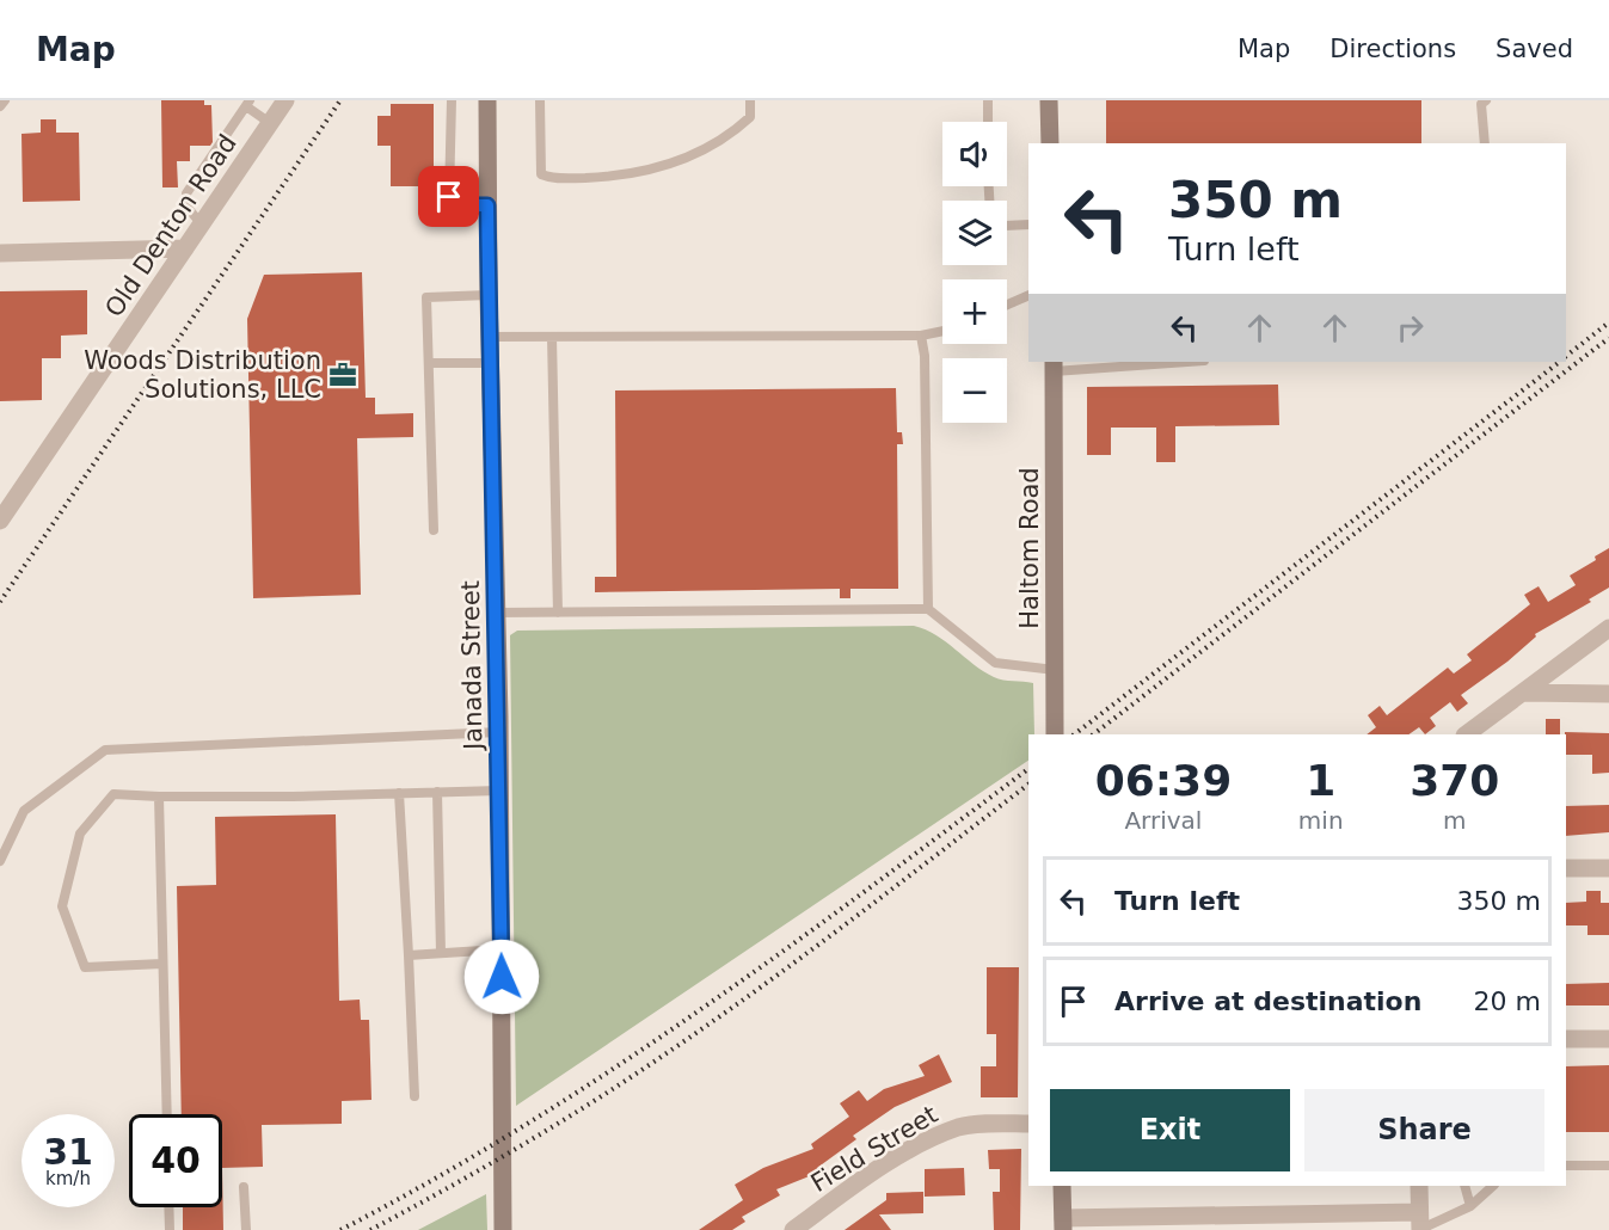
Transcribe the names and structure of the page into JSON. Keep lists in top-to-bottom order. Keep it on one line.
{"streets":{"street":["Old Denton Road","Haltom Road","Janada Street","Field Street"]},"places":{"office":["Woods Distribution Solutions, LLC"]},"page":{"header":"Map","nav":["Map","Directions","Saved"],"map_buttons":["+","−"],"turn":["350 m","Turn left"],"eta":["06:39","Arrival","1","min","370","m"],"list":[{"name":"Turn left","value":"350 m"},{"name":"Arrive at destination","value":"20 m"}],"buttons":["Exit","Share"],"speed":"31 km/h","limit":"40"}}
